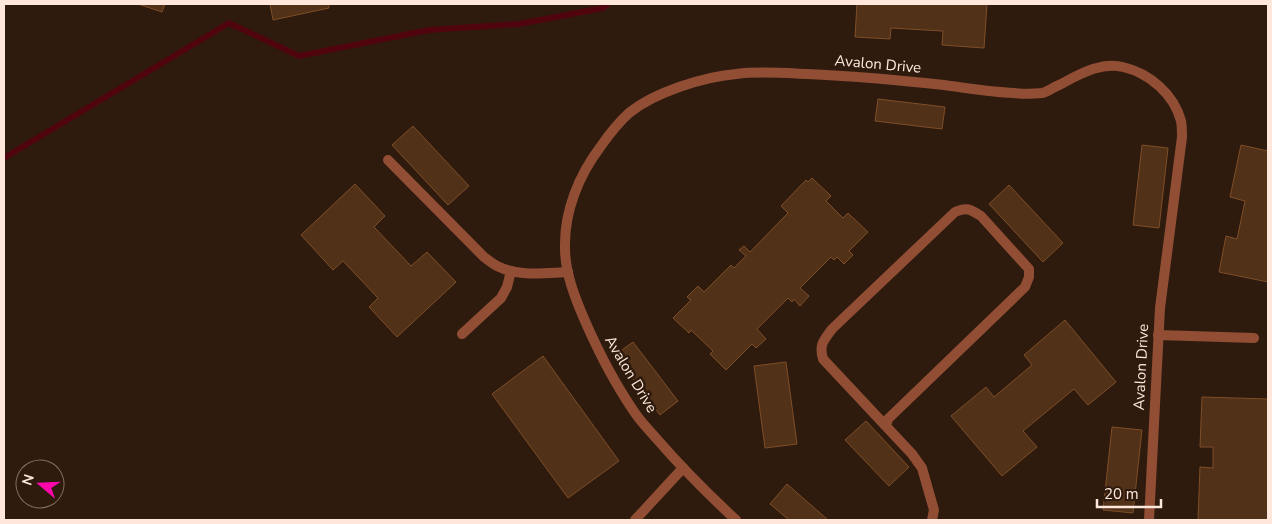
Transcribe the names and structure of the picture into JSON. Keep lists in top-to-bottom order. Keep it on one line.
{"streets":{"street":["Avalon Drive"]},"scale_bar":"20 m","north":"left"}
